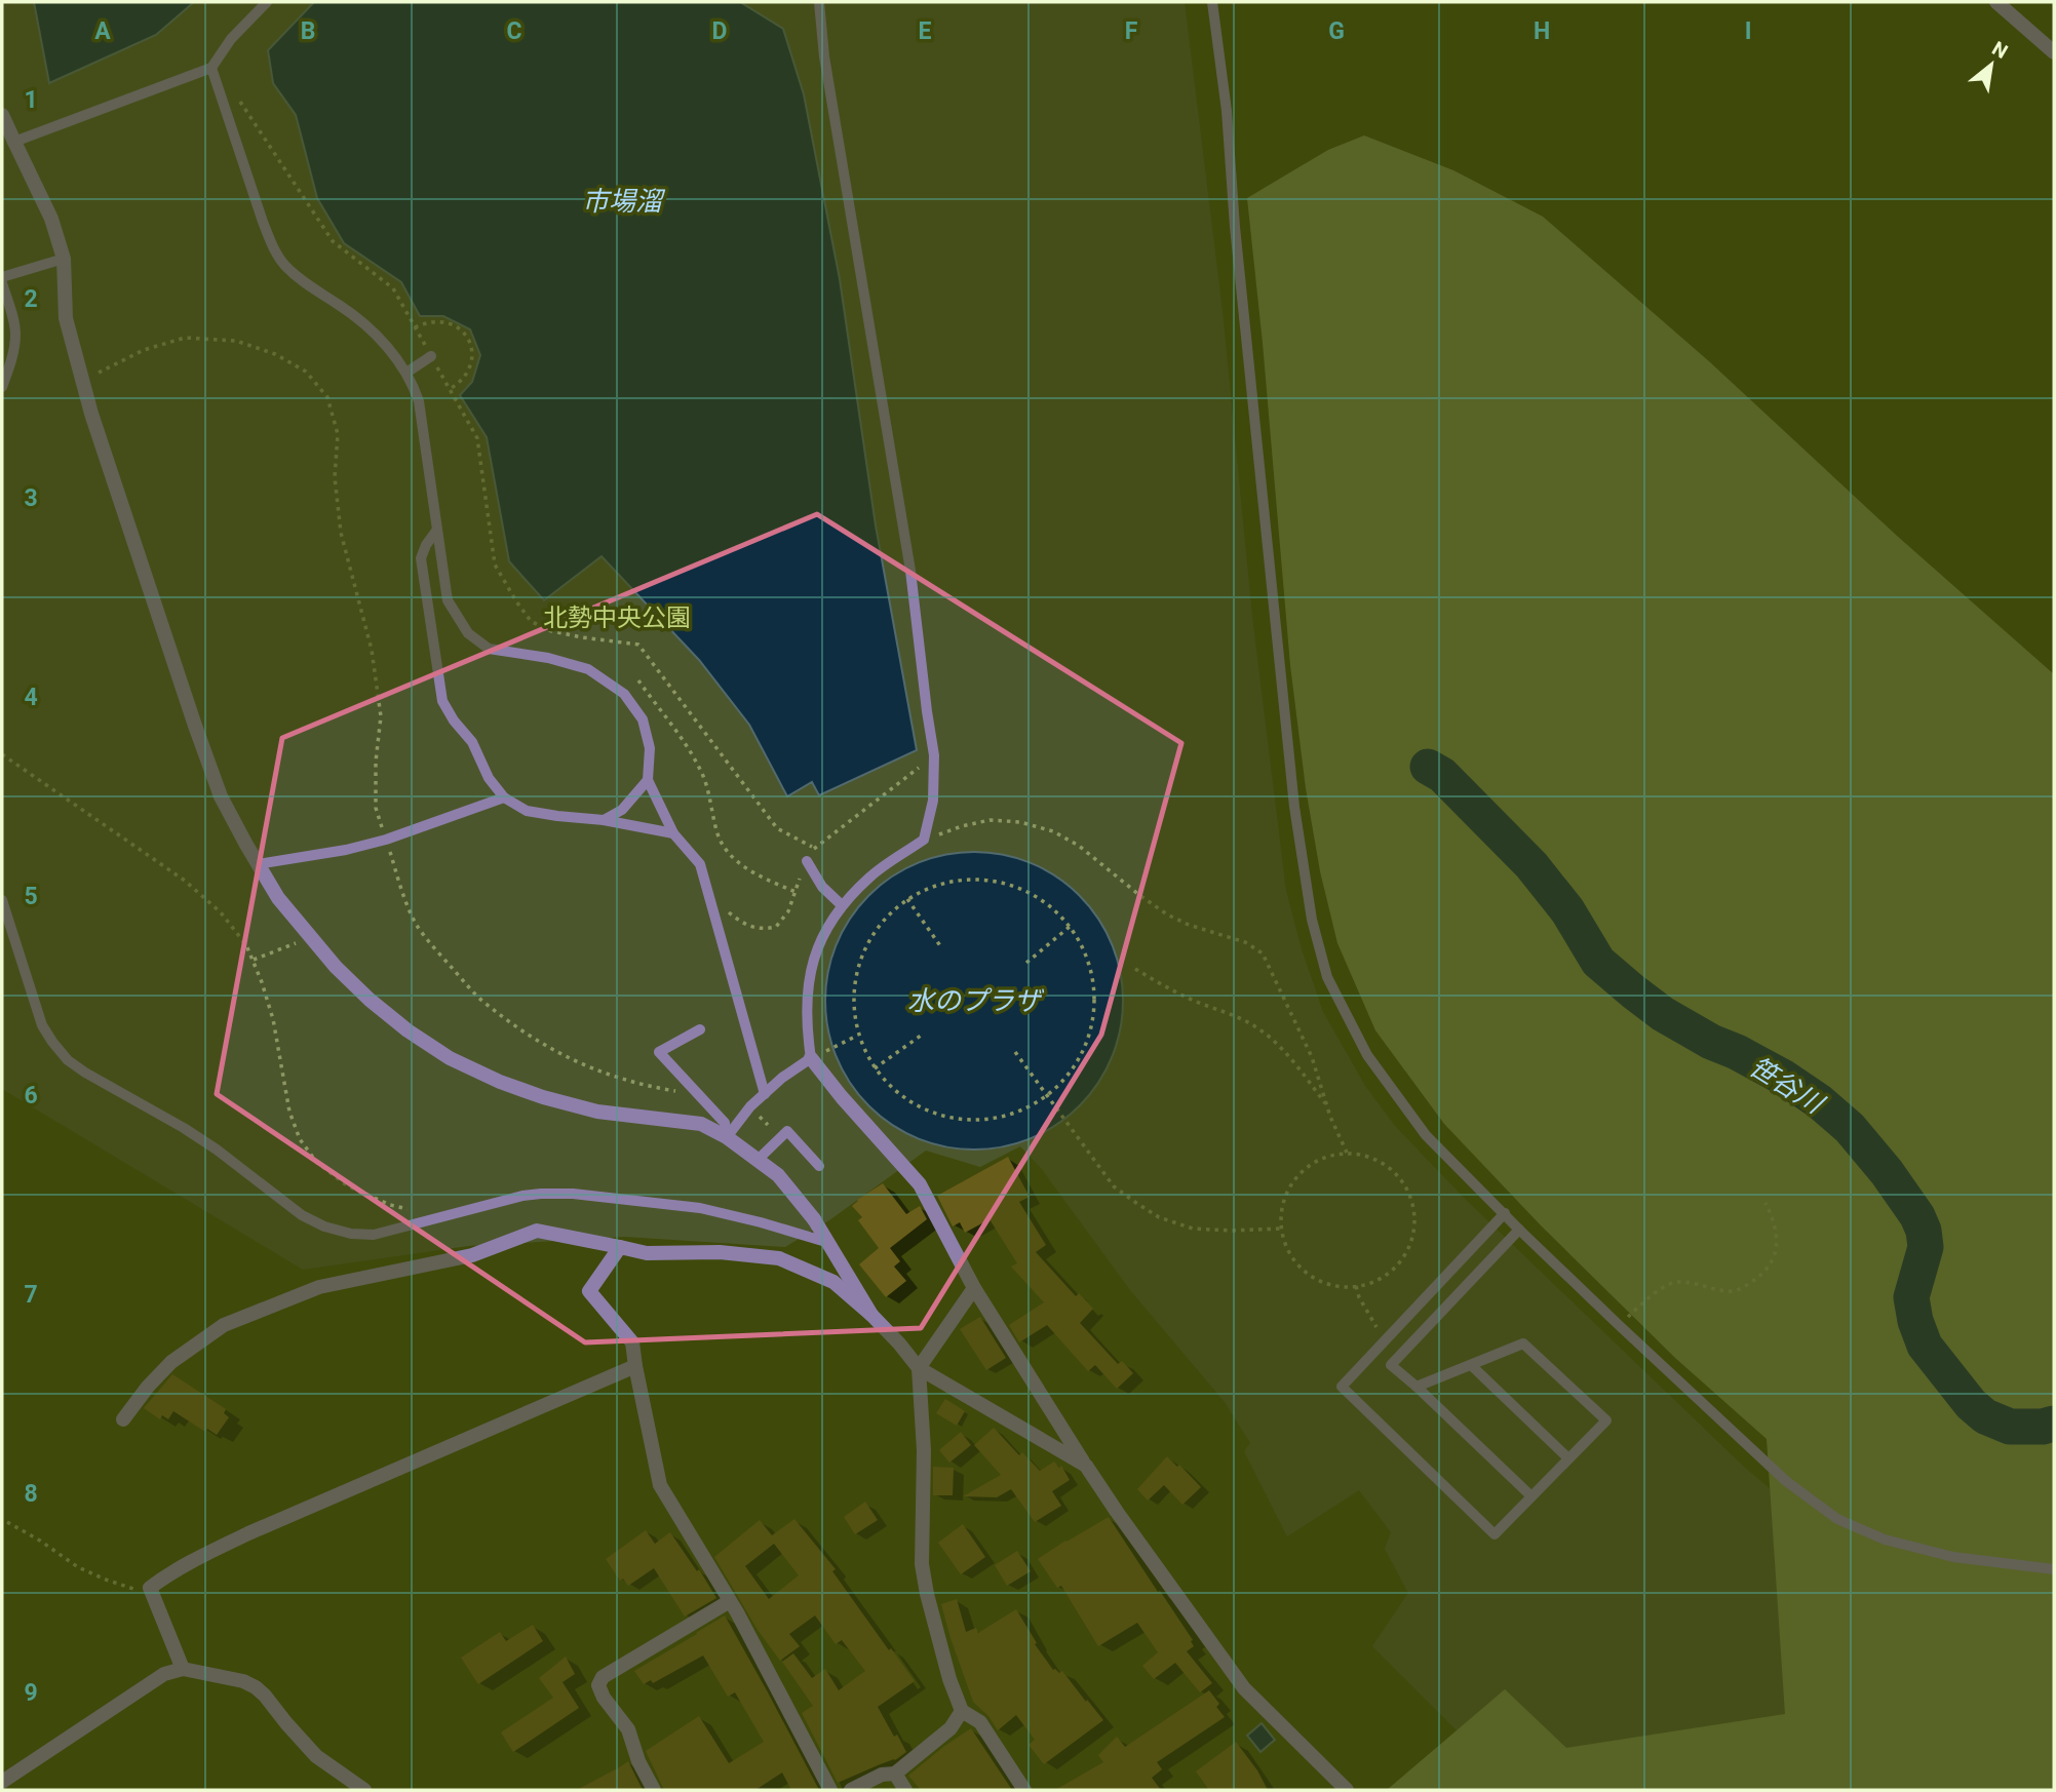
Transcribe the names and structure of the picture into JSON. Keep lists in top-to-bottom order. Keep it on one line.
{"water":["市場溜","水のプラザ","笹谷川"],"parks":["北勢中央公園"],"north":"top right","grid":{"columns":["A","B","C","D","E","F","G","H","I"],"rows":["1","2","3","4","5","6","7","8","9"]}}
